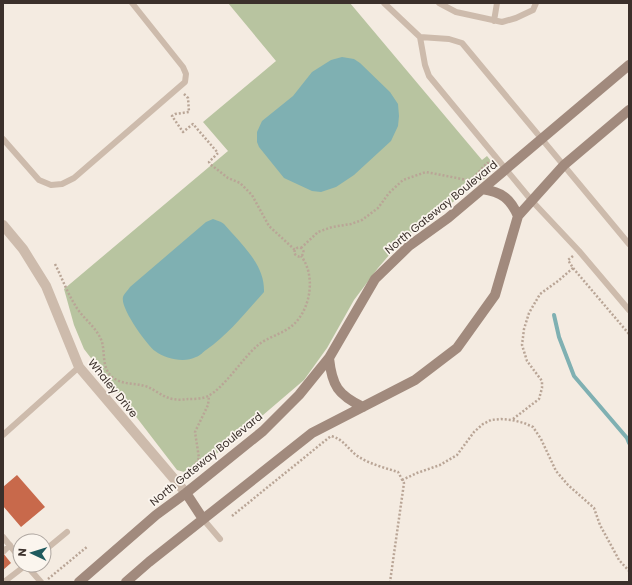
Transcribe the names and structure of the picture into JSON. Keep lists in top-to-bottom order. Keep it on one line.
{"streets":{"main road":["North Gateway Boulevard"],"street":["Whaley Drive"]},"crossings":[["North Gateway Boulevard","Whaley Drive"]],"north":"left"}
